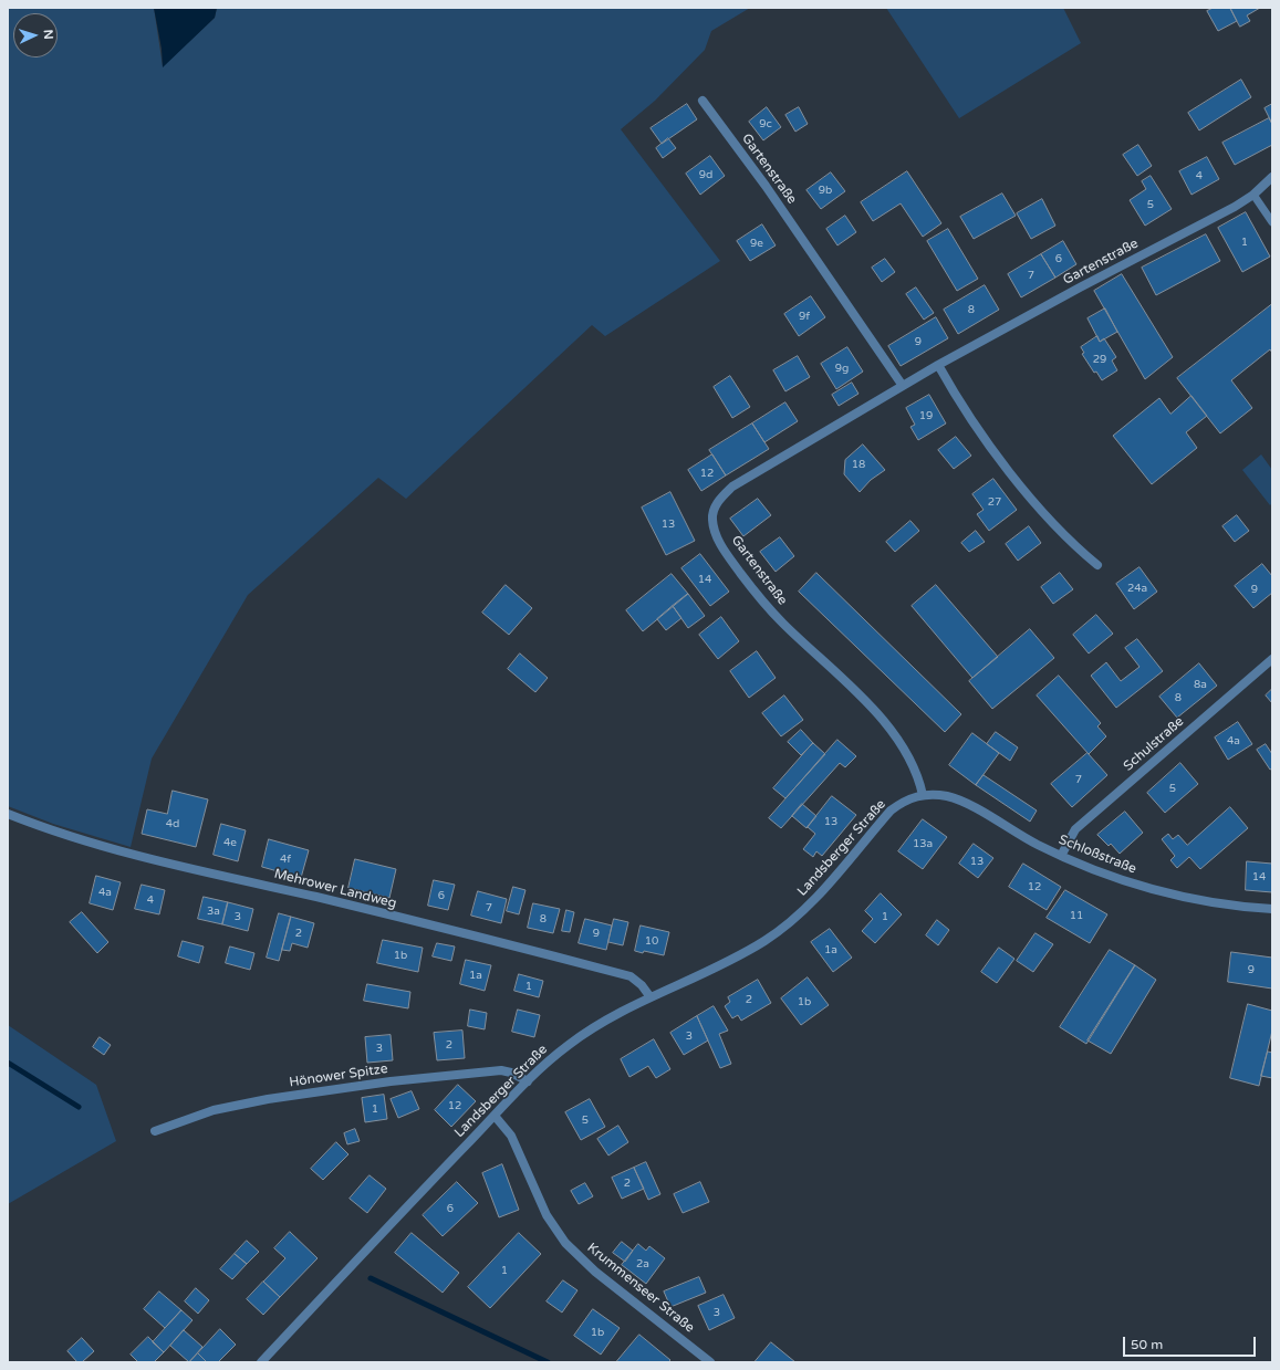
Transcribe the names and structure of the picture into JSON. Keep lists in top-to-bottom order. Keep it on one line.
{"streets":{"street":["Gartenstraße","Schulstraße","Landsberger Straße","Schloßstraße","Mehrower Landweg","Hönower Spitze","Krummenseer Straße"]},"crossings":[["Gartenstraße","Landsberger Straße"],["Gartenstraße","Schloßstraße"],["Schulstraße","Schloßstraße"],["Landsberger Straße","Schloßstraße"],["Landsberger Straße","Mehrower Landweg"],["Landsberger Straße","Hönower Spitze"],["Landsberger Straße","Krummenseer Straße"]],"house_numbers":["9c","9d","4","9b","5","1","9e","6","7","8","9f","9","29","9g","19","18","12","27","13","14","24a","9","8a","8","4a","7","5","13","4d","4e","13a","4f","13","14","12","4a","6","4","7","3a","11","3","1","8","2","9","10","1a","1b","9","1a","1","2","1b","3","2","3","12","1","5","2","6","2a","1","3","1b"],"scale_bar":"50 m","north":"right"}
